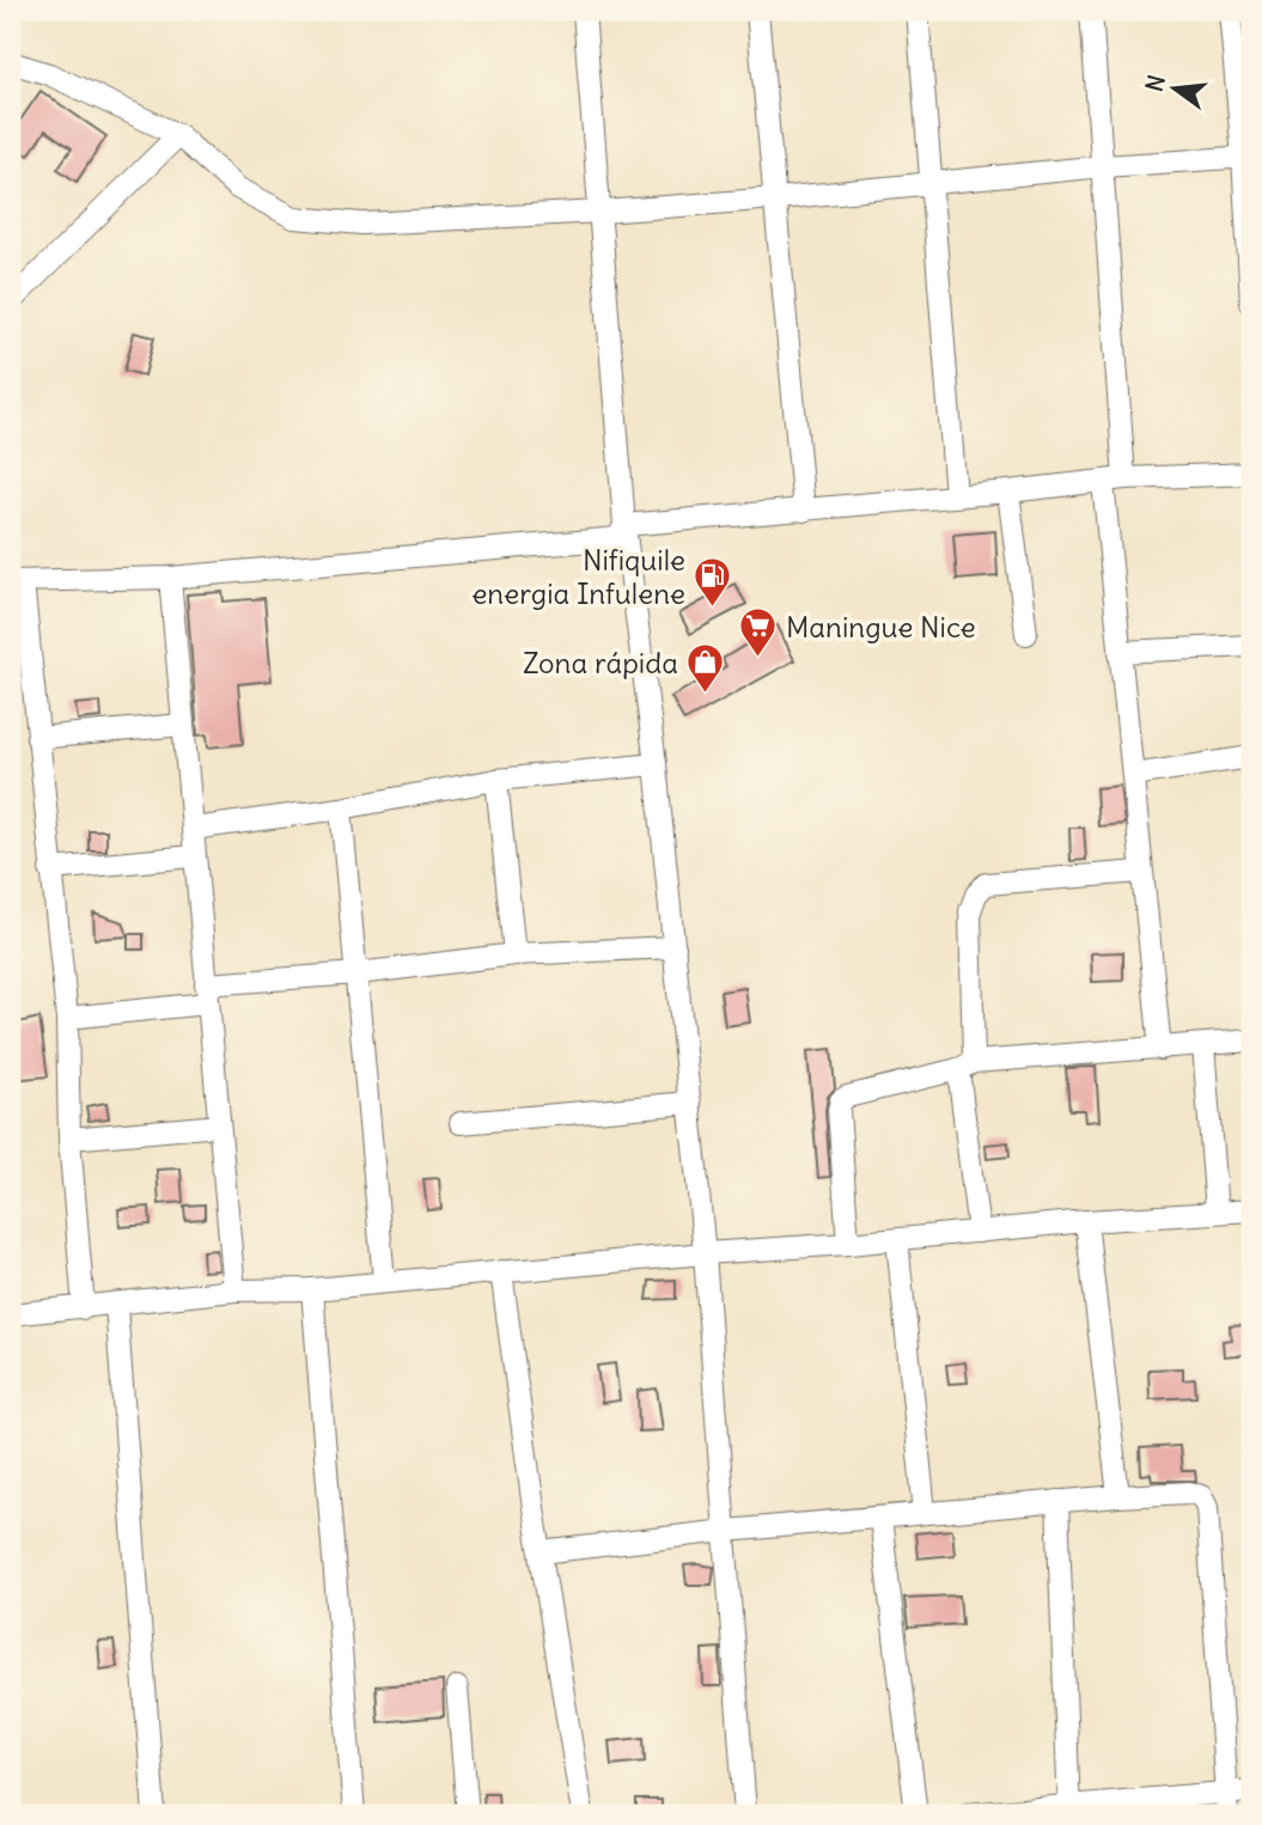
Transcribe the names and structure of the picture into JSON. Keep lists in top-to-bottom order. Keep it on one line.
{"places":{"fuel station":["Nifiquile energia Infulene"],"supermarket":["Maningue Nice"],"shop":["Zona rápida"]},"north":"left"}
